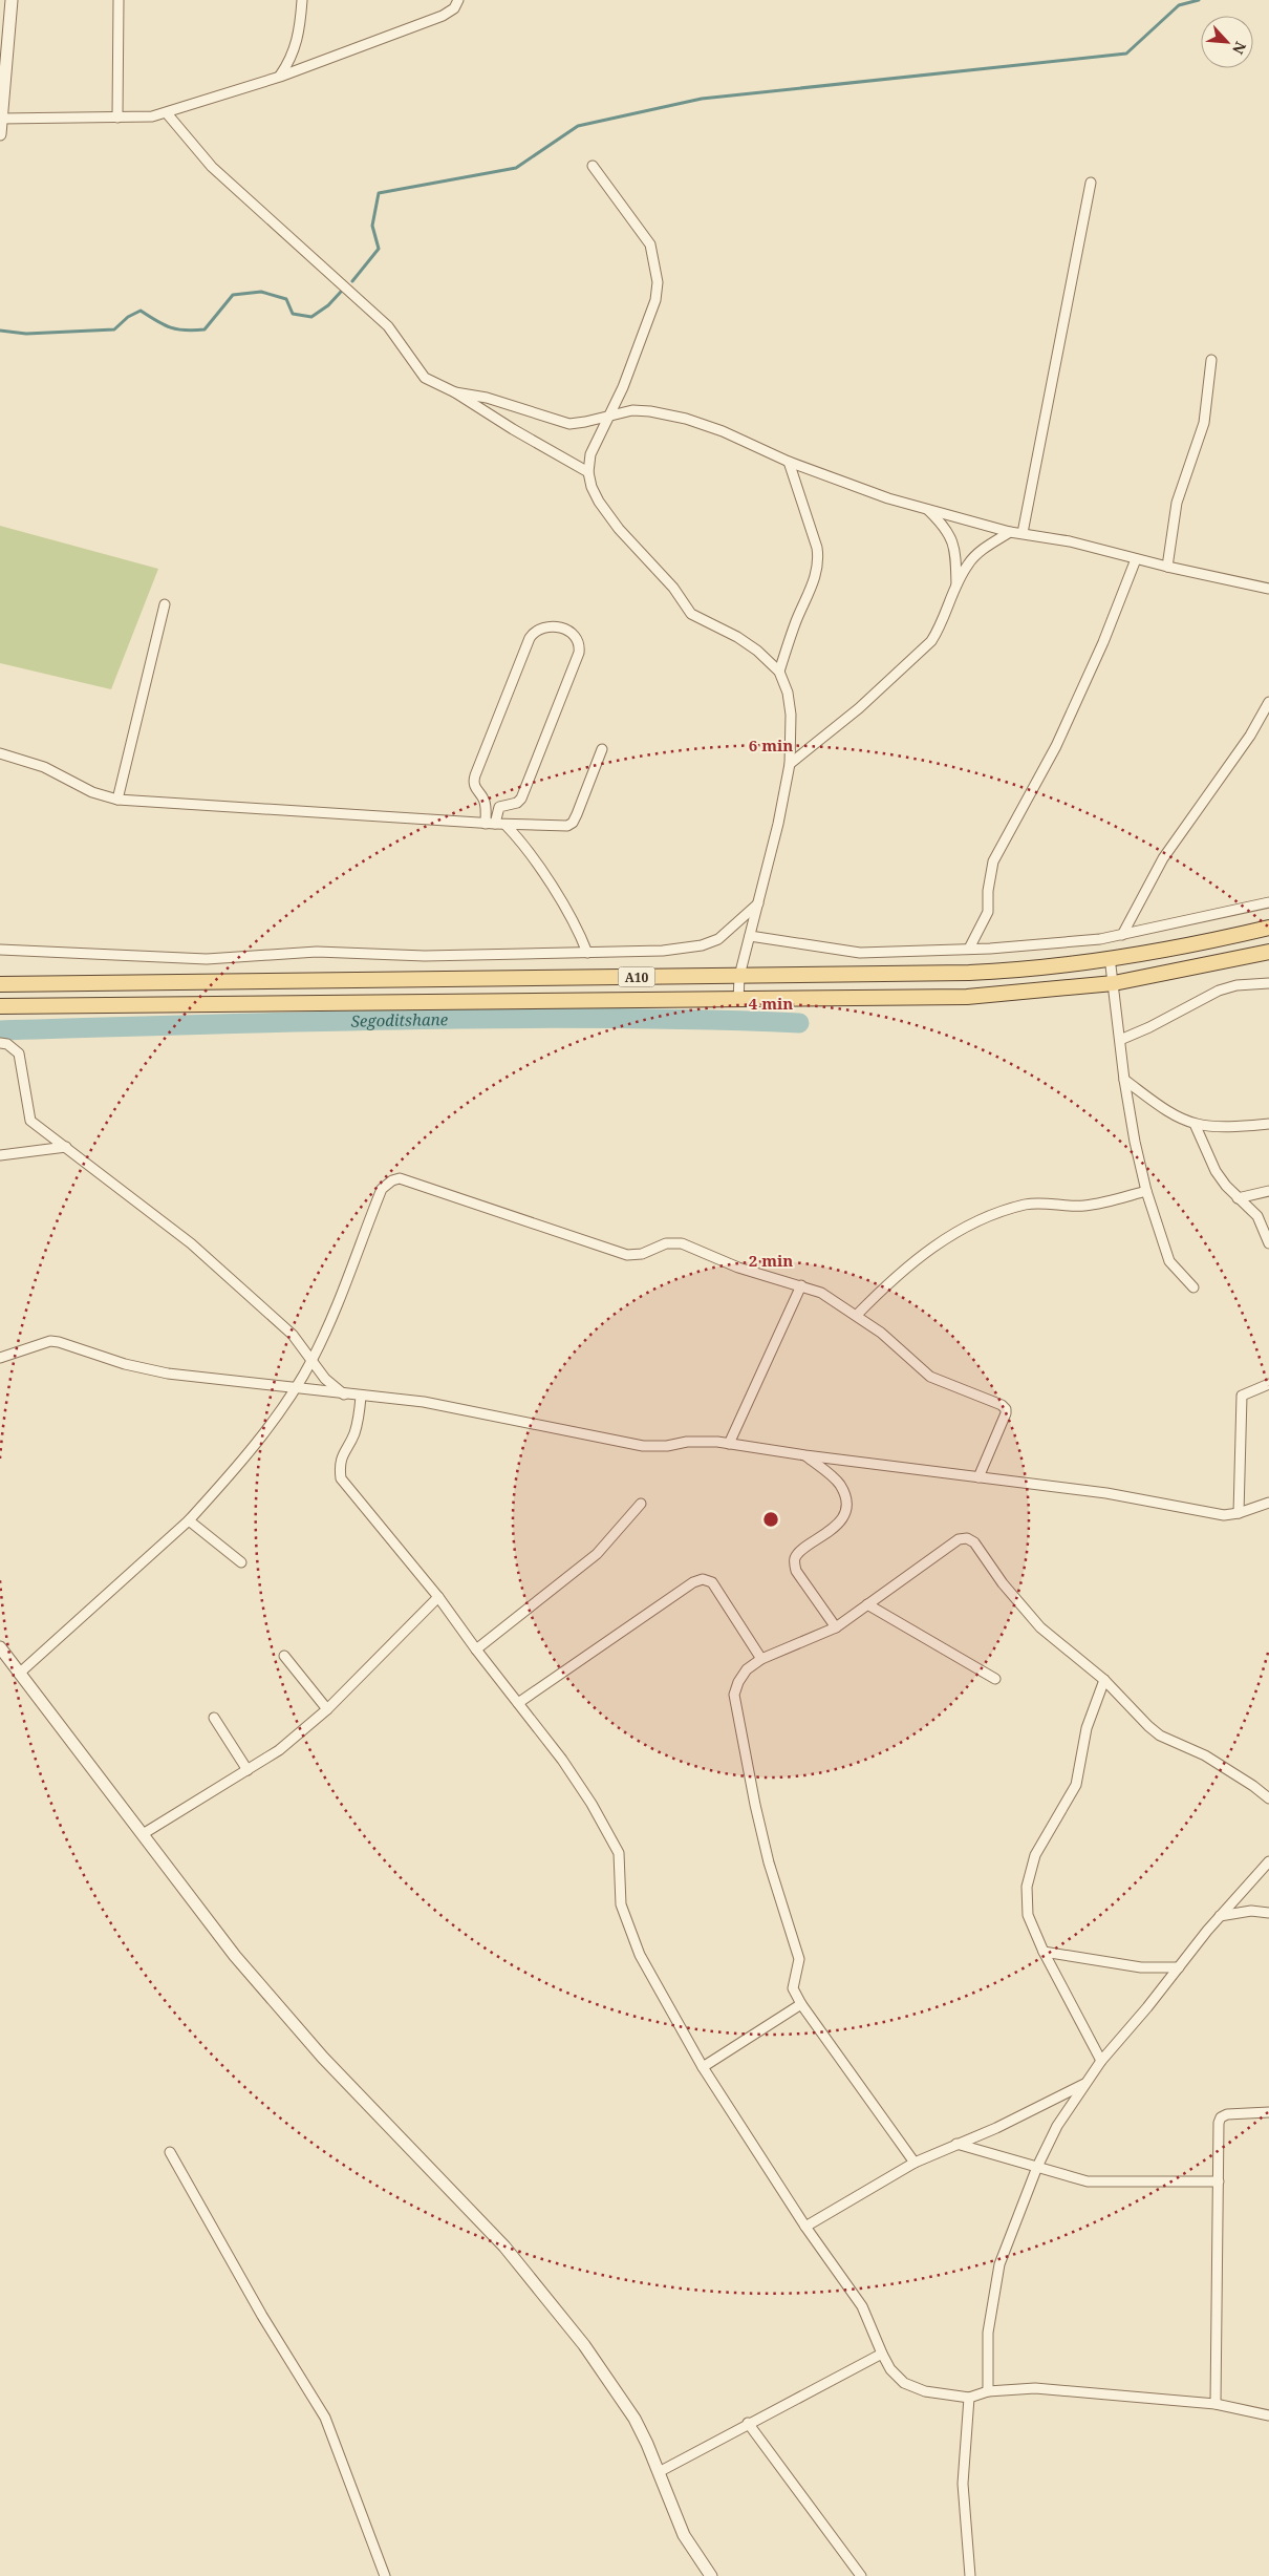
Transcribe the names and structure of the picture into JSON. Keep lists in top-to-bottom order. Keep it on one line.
{"streets":{"main road":["A10"]},"water":["Segoditshane"],"north":"bottom right","rings":["6 min","4 min","2 min"]}
